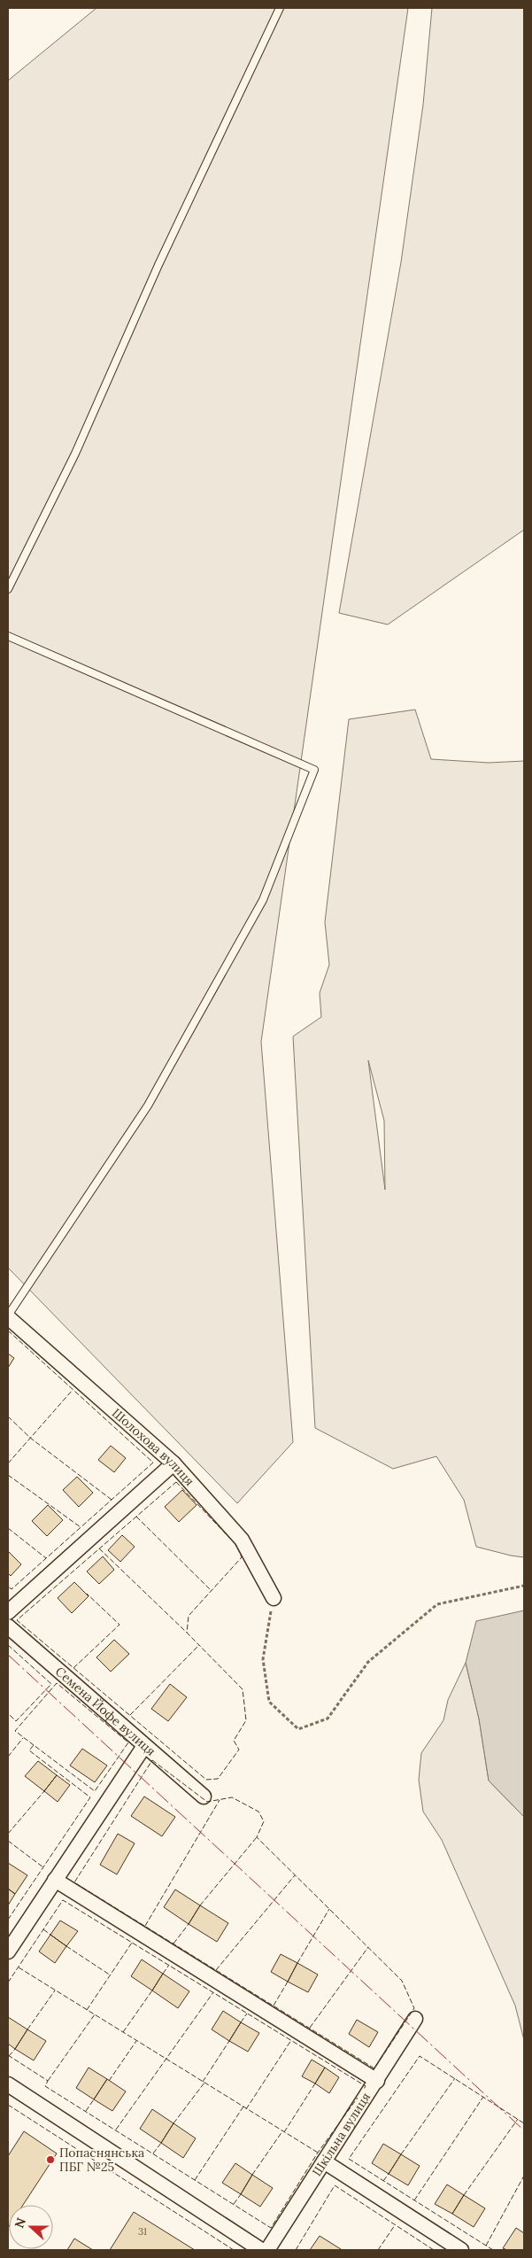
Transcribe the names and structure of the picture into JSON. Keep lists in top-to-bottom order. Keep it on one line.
{"streets":{"street":["Шолохова вулиця","Семена Йофе вулиця","Шкільна вулиця"]},"places":["Попаснянська ПБГ №25"],"house_numbers":["31"],"north":"left"}
